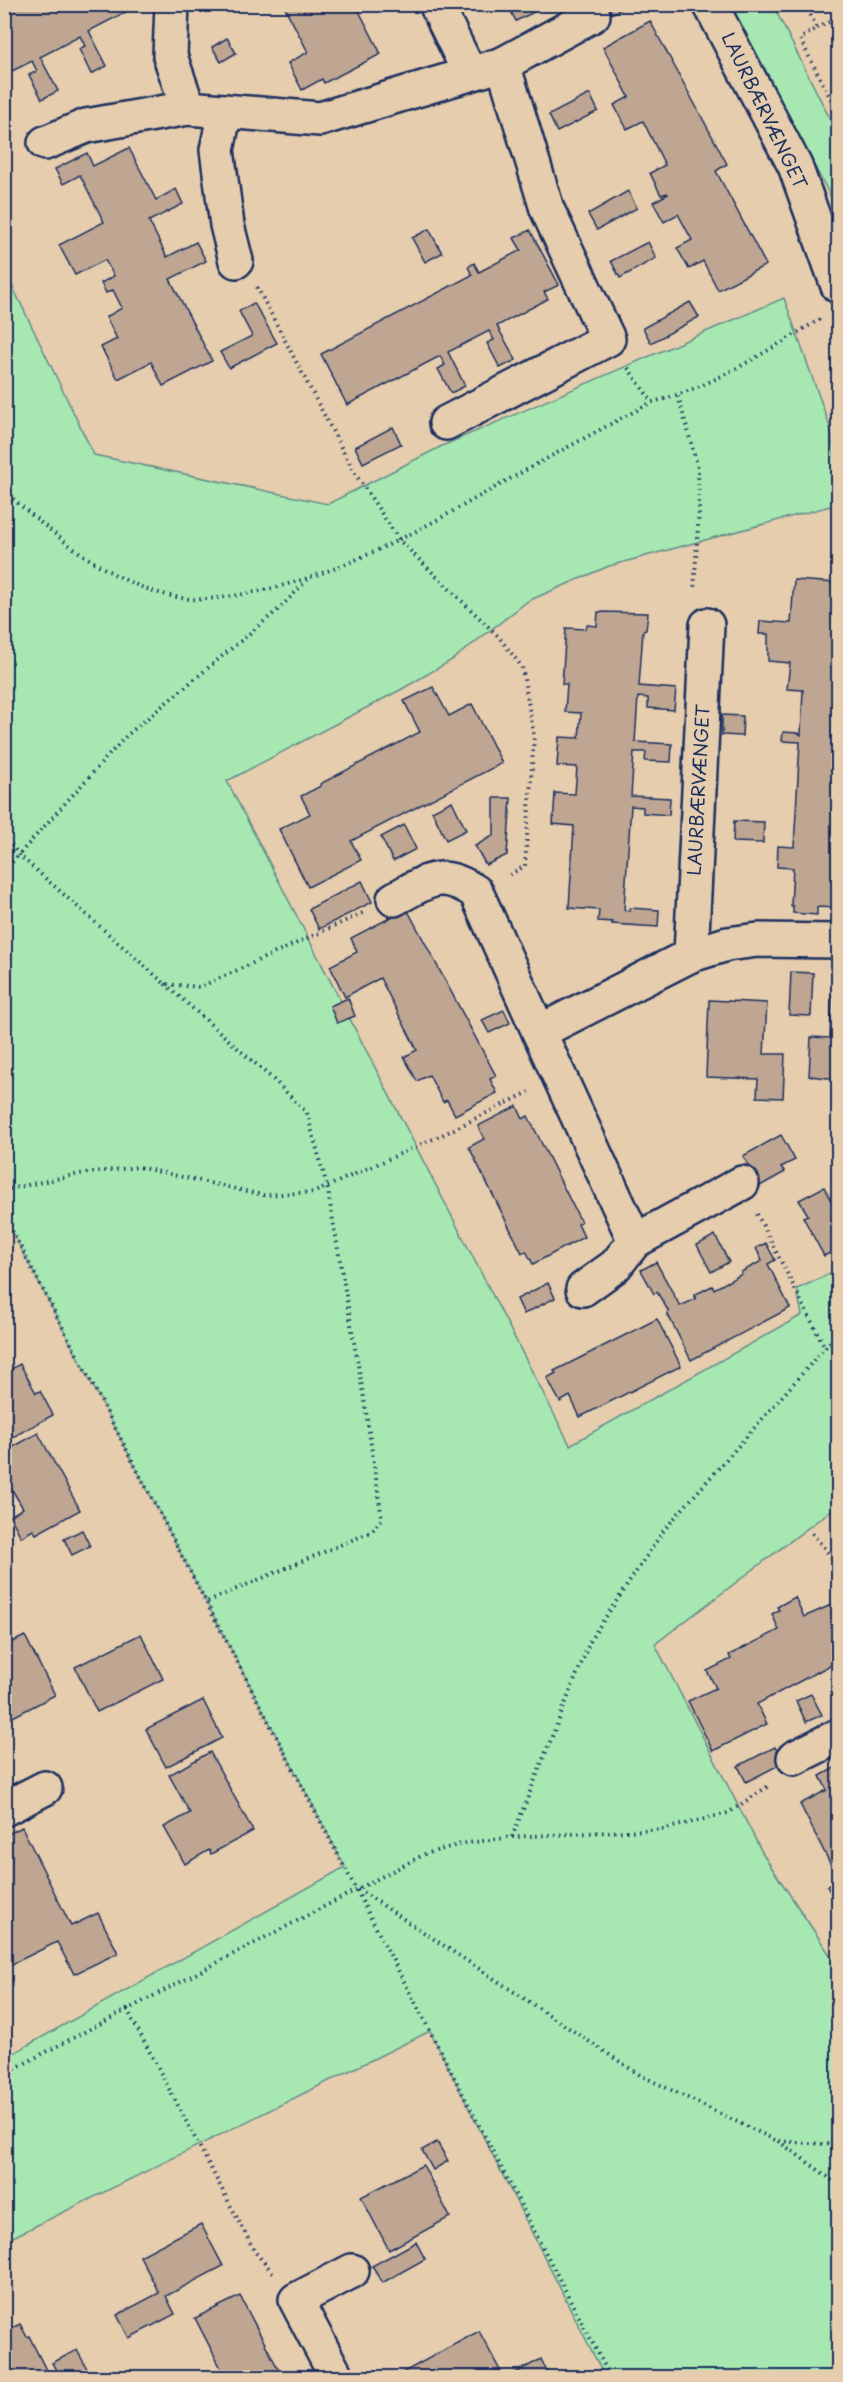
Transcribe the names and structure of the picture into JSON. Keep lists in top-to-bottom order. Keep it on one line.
{"streets":{"street":["LAURBÆRVÆNGET"]}}
